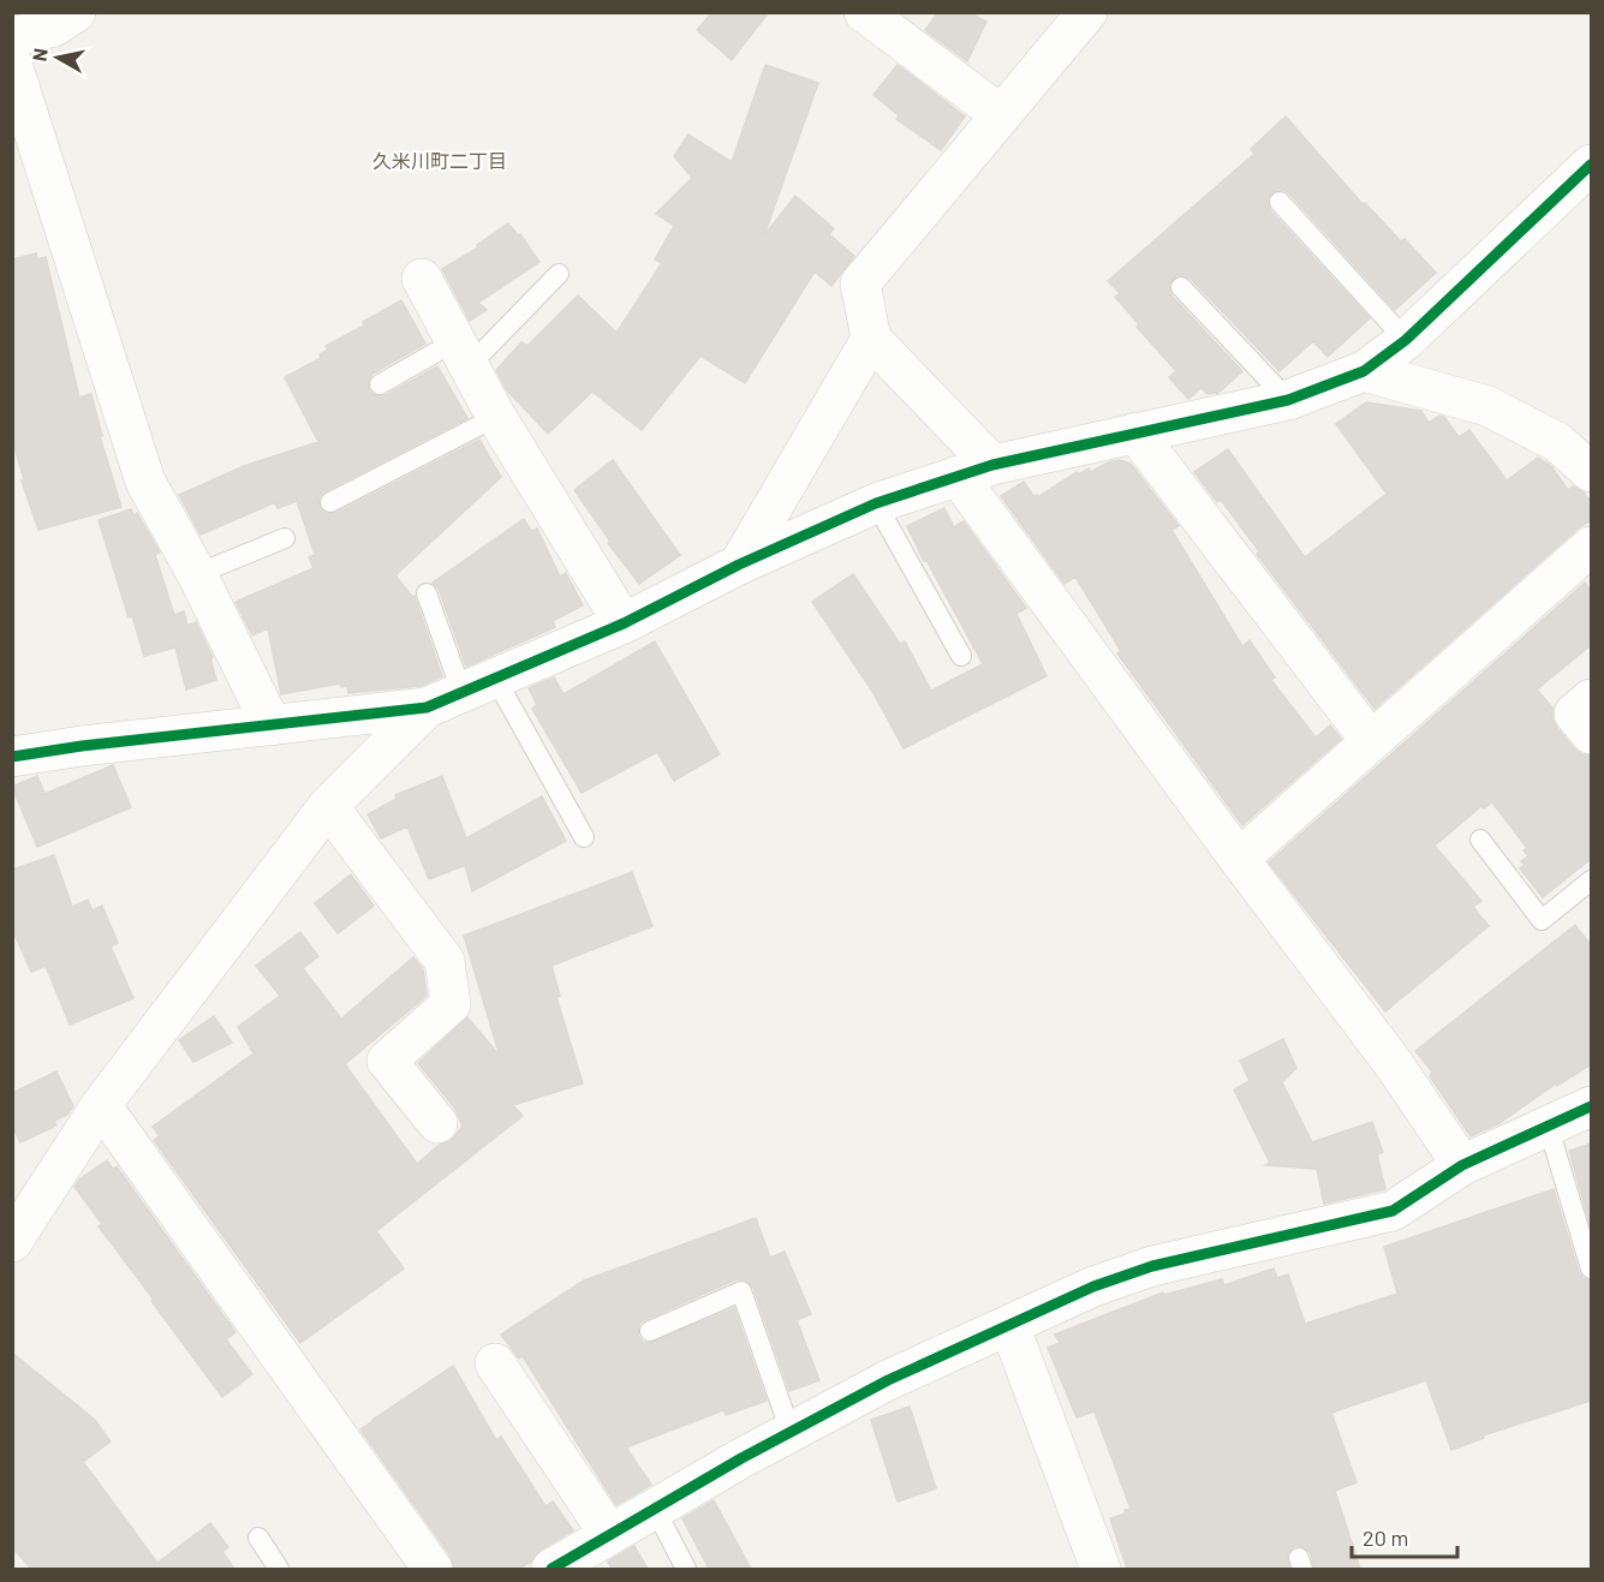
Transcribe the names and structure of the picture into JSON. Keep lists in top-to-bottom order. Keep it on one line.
{"districts":["久米川町二丁目"],"scale_bar":"20 m","north":"left"}
